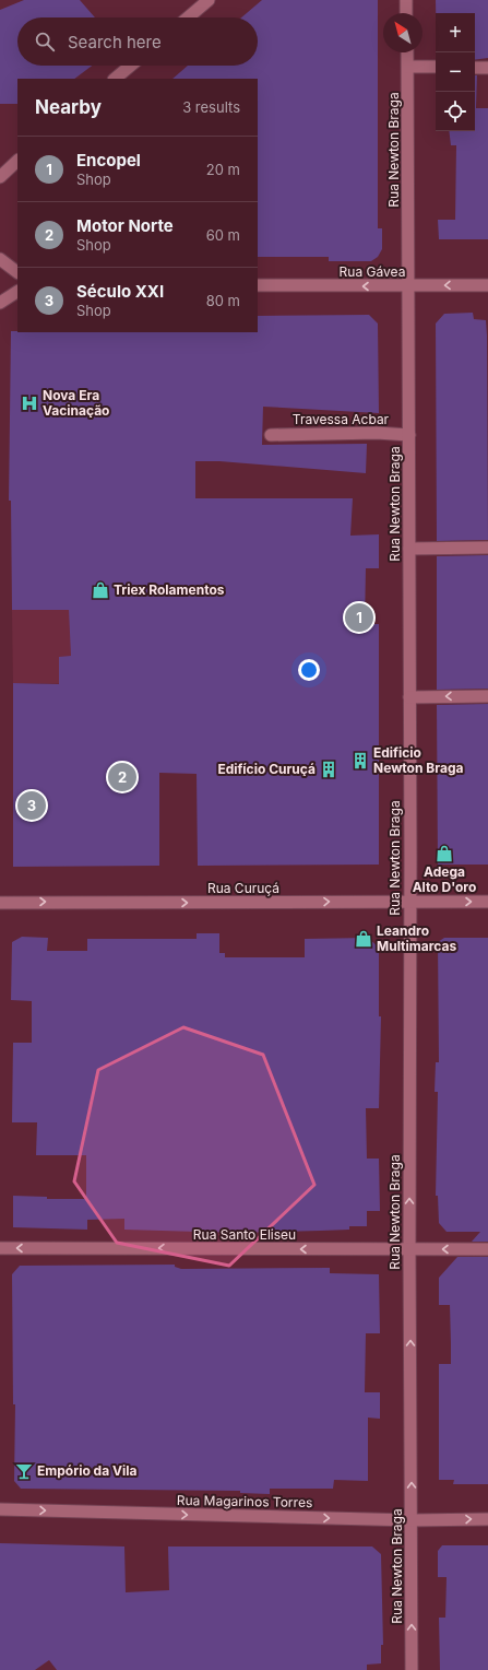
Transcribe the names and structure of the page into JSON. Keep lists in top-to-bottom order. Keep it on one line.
{"streets":{"street":["Rua Newton Braga","Rua Gávea","Travessa Acbar","Rua Curuçá","Rua Santo Eliseu","Rua Magarinos Torres"]},"crossings":[["Rua Newton Braga","Rua Gávea"],["Rua Newton Braga","Travessa Acbar"],["Rua Newton Braga","Rua Curuçá"],["Rua Newton Braga","Rua Santo Eliseu"],["Rua Newton Braga","Rua Magarinos Torres"]],"one_way":["Rua Newton Braga","Rua Gávea","Rua Curuçá","Rua Santo Eliseu","Rua Magarinos Torres"],"places":{"hospital":["Nova Era Vacinação"],"shop":["Triex Rolamentos","Adega Alto D'oro","Leandro Multimarcas"],"building":["Edificio Newton Braga","Edifício Curuçá"],"bar":["Empório da Vila"]},"north":"top left","page":{"map_buttons":["+","−"],"search":"Search here","heading":["Nearby","3 results"],"list":[{"mark":"1","name":"Encopel","note":"Shop","value":"20 m"},{"mark":"2","name":"Motor Norte","note":"Shop","value":"60 m"},{"mark":"3","name":"Século XXI","note":"Shop","value":"80 m"}],"pins":["1","2","3"]}}
